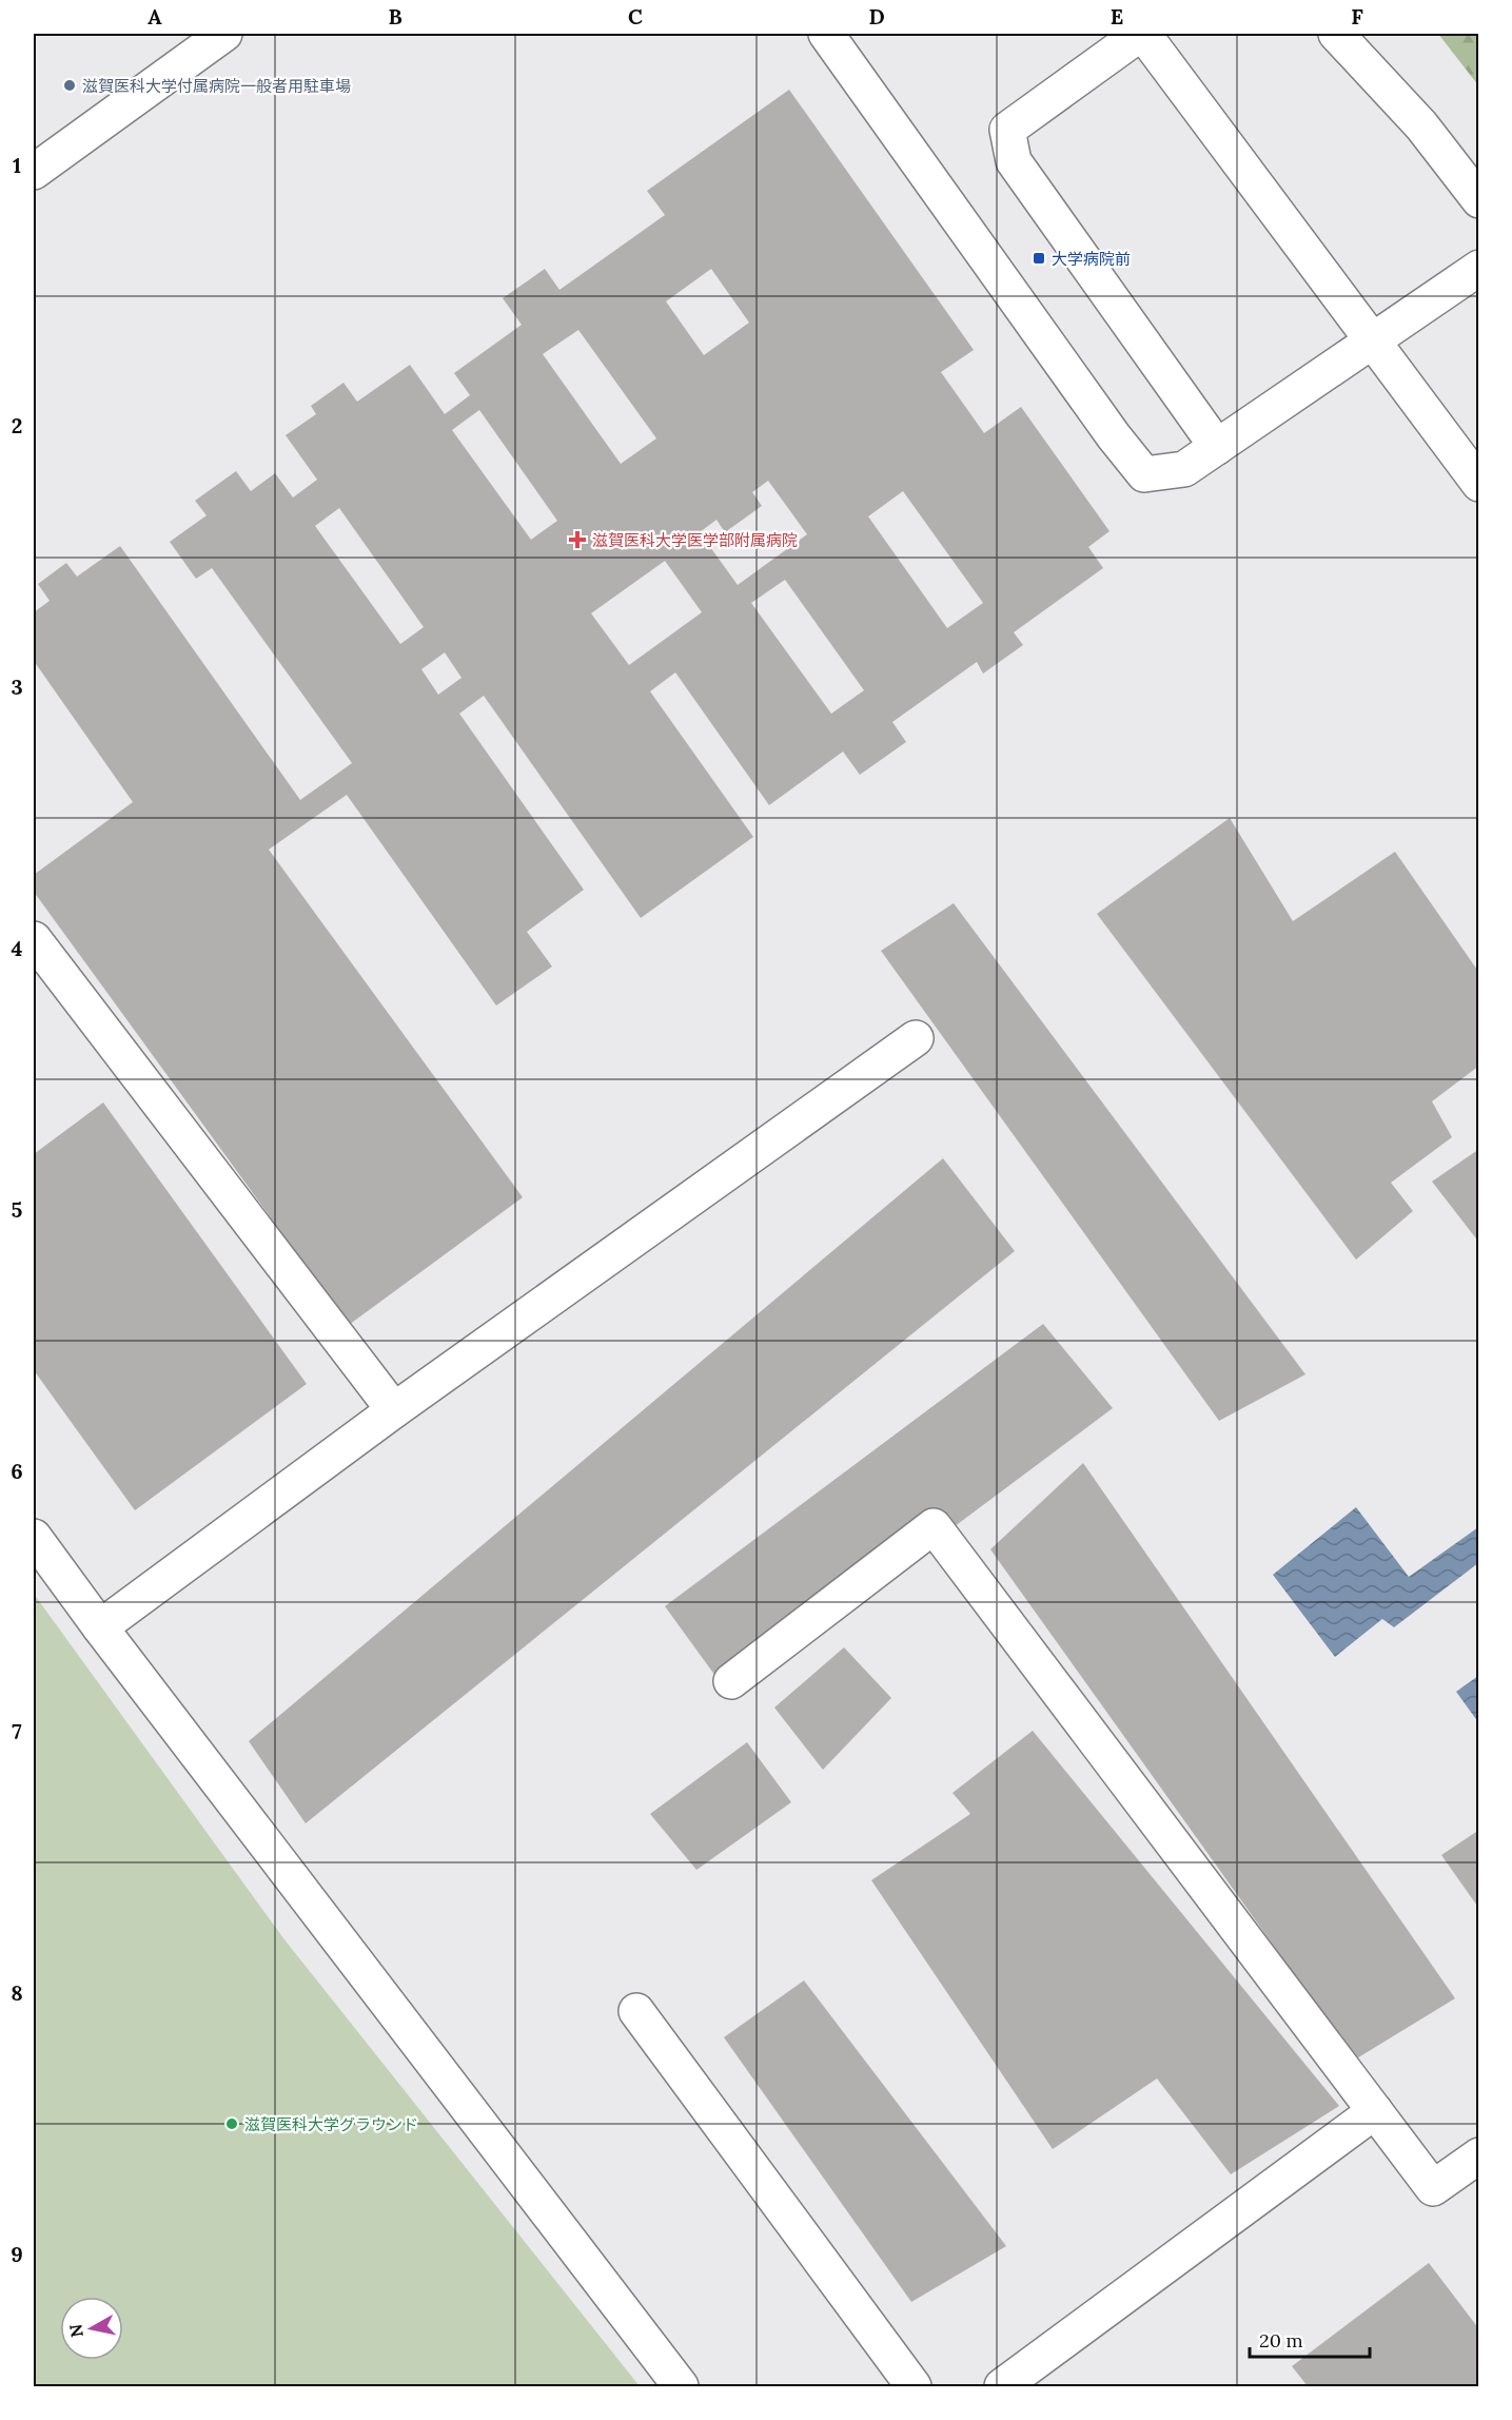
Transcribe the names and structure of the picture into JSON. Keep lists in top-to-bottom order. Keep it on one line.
{"places":{"other":["滋賀医科大学付属病院一般者用駐車場","滋賀医科大学グラウンド"],"transit":["大学病院前"],"health":["滋賀医科大学医学部附属病院"]},"scale_bar":"20 m","north":"left","grid":{"columns":["A","B","C","D","E","F"],"rows":["1","2","3","4","5","6","7","8","9"]}}
